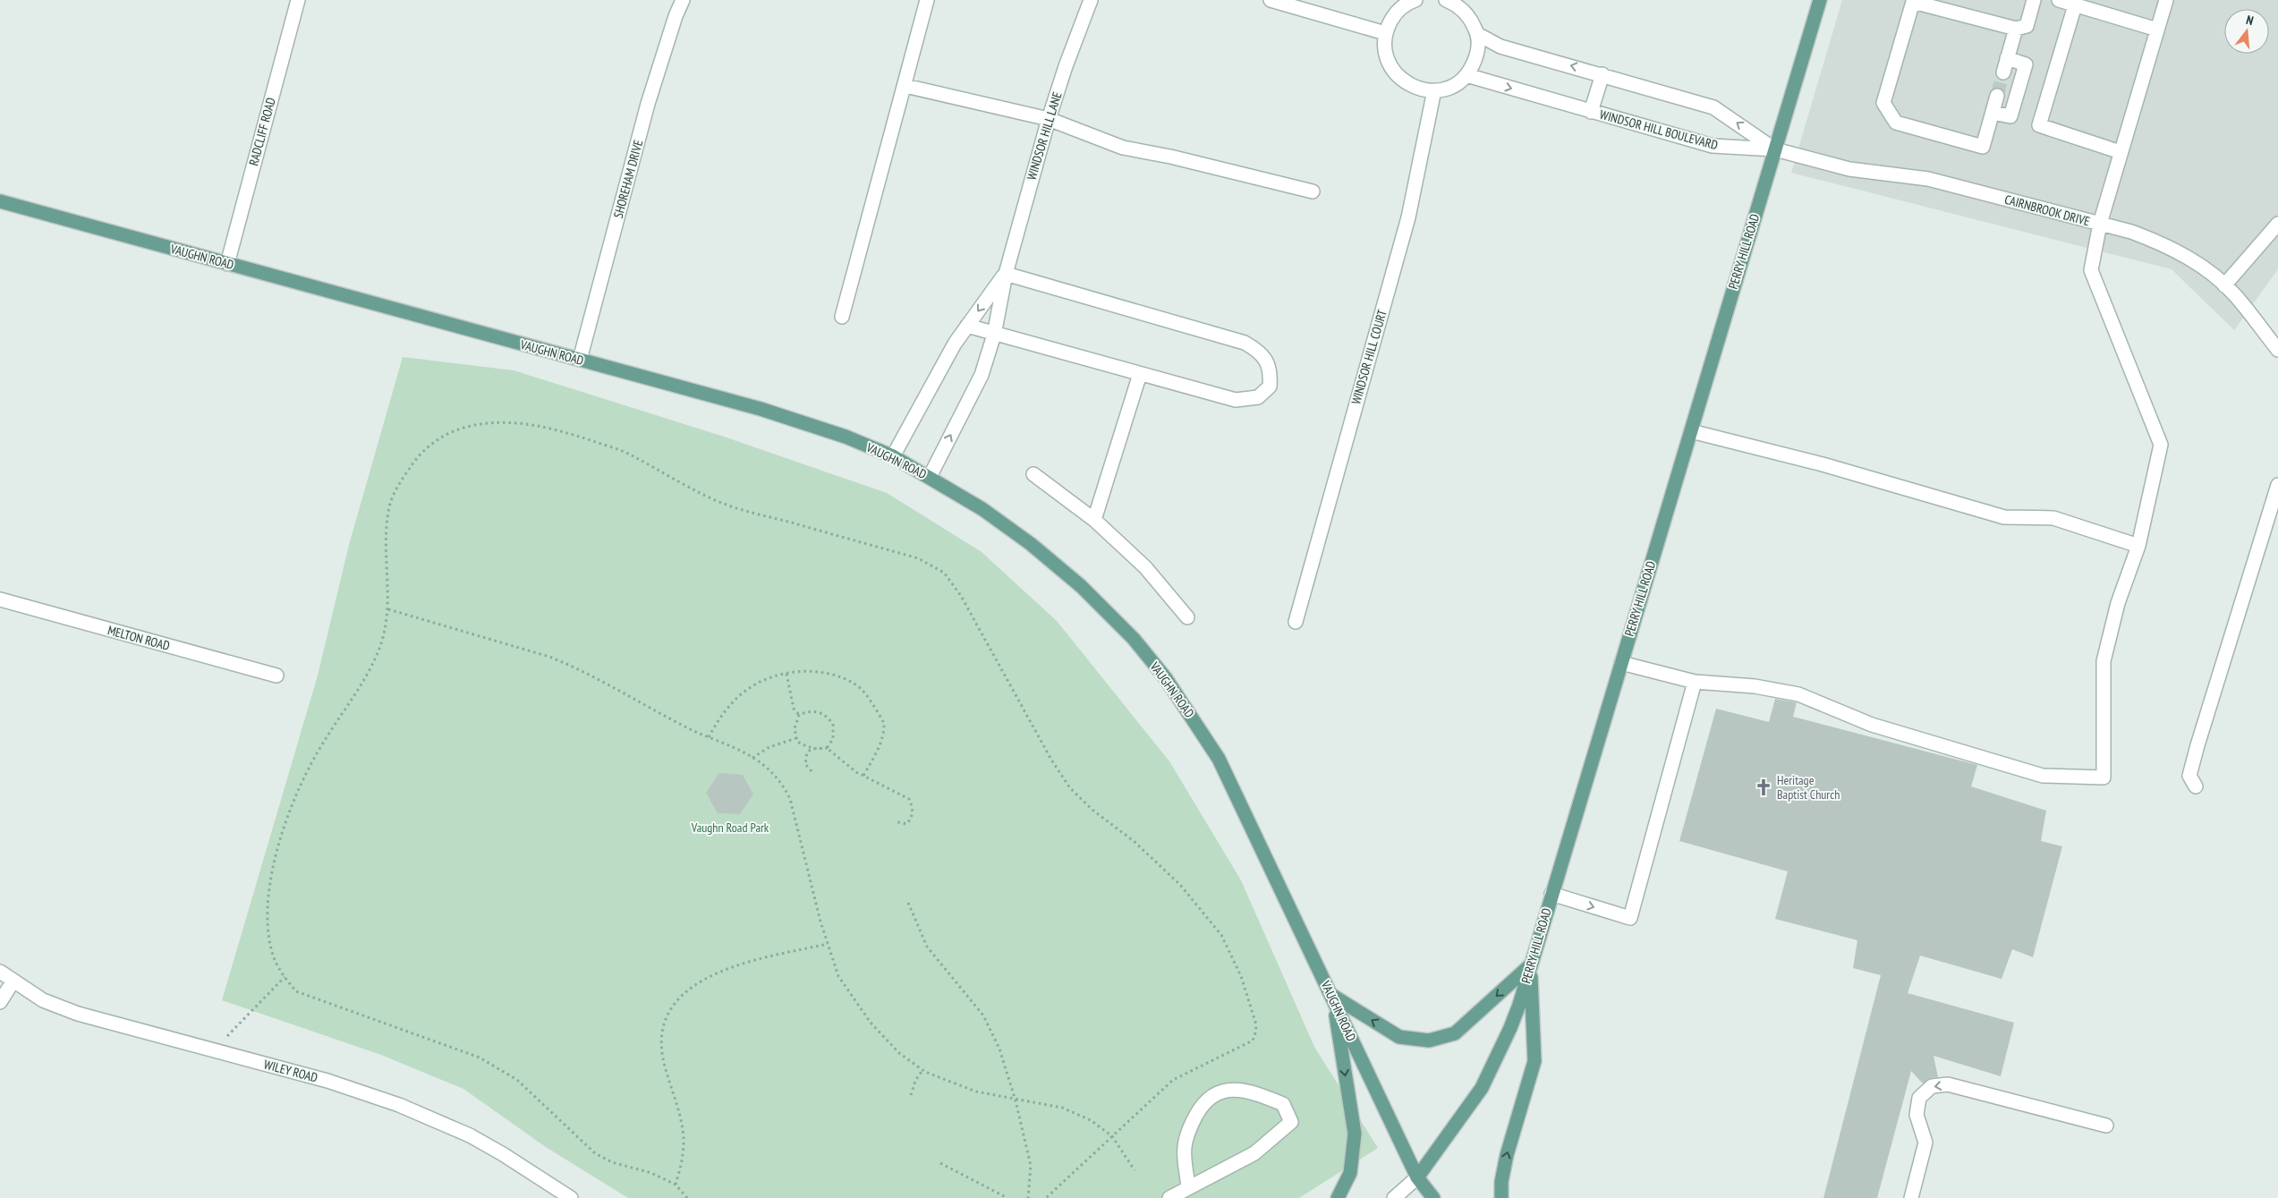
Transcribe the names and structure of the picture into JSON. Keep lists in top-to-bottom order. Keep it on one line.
{"streets":{"main road":["PERRY HILL ROAD","VAUGHN ROAD"],"street":["WINDSOR HILL BOULEVARD","RADCLIFF ROAD","WINDSOR HILL LANE","SHOREHAM DRIVE","CAIRNBROOK DRIVE","WINDSOR HILL COURT","MELTON ROAD","WILEY ROAD"]},"crossings":[["WINDSOR HILL BOULEVARD","CAIRNBROOK DRIVE"],["WINDSOR HILL BOULEVARD","PERRY HILL ROAD"],["RADCLIFF ROAD","VAUGHN ROAD"],["WINDSOR HILL LANE","VAUGHN ROAD"],["SHOREHAM DRIVE","VAUGHN ROAD"],["CAIRNBROOK DRIVE","PERRY HILL ROAD"],["PERRY HILL ROAD","VAUGHN ROAD"]],"parks":["Vaughn Road Park"],"places":{"church":["Heritage Baptist Church"]},"north":"top"}
